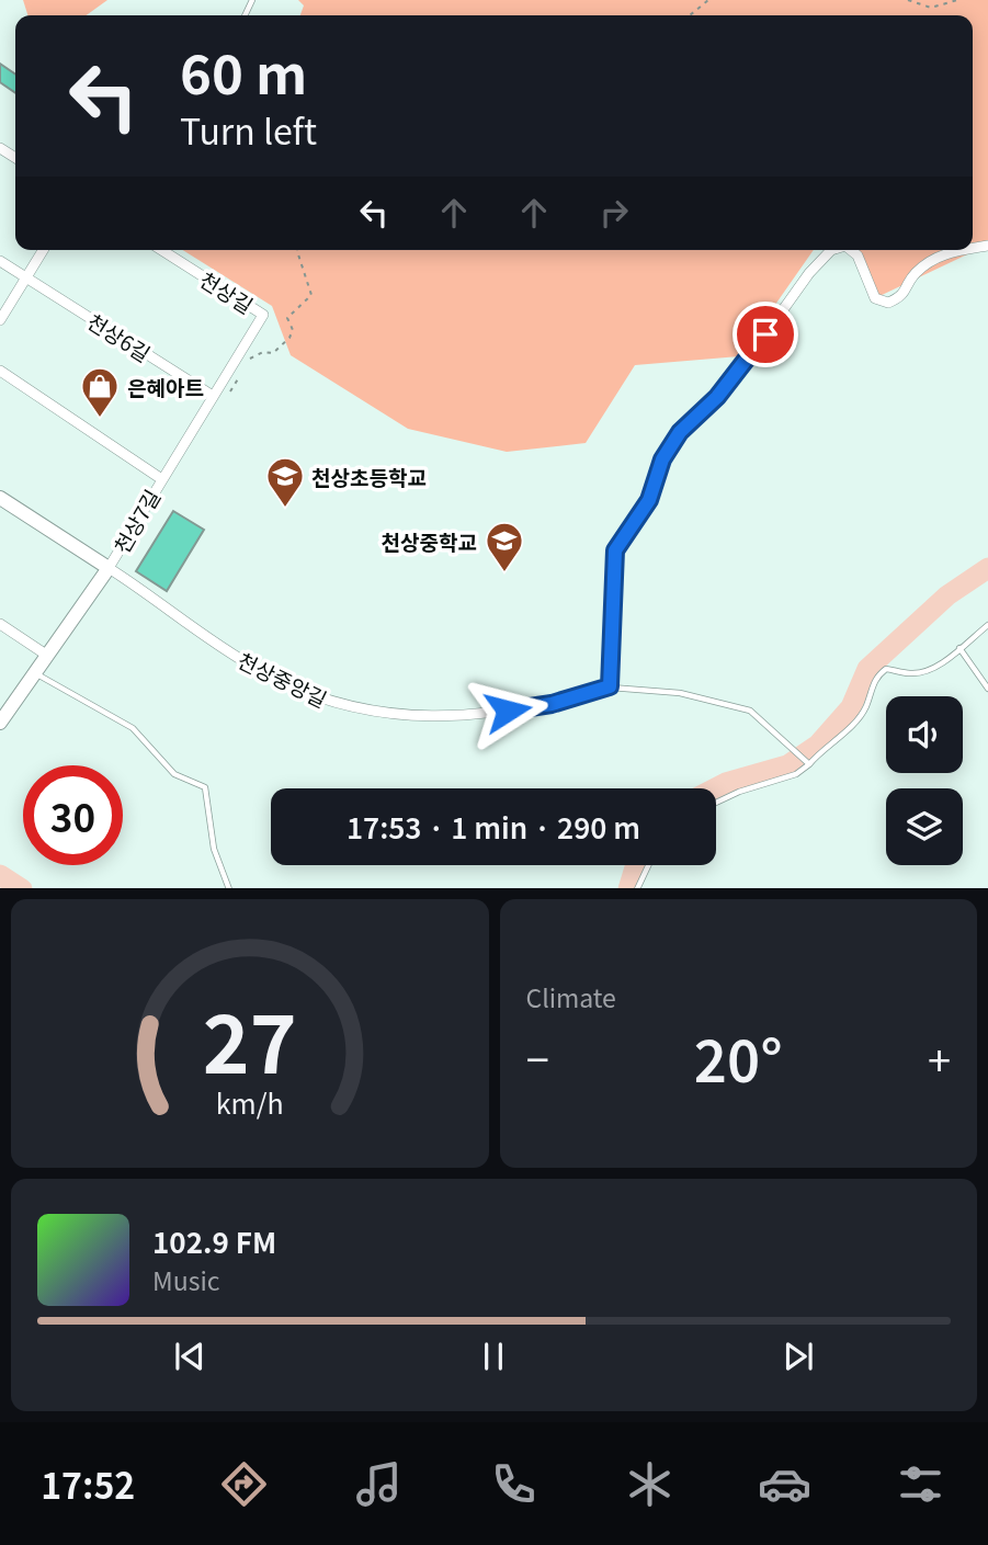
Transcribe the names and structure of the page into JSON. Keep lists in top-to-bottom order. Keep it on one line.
{"streets":{"street":["천상길","천상6길","천상7길","천상중앙길"]},"crossings":[["천상길","천상7길"],["천상6길","천상7길"],["천상7길","천상중앙길"]],"places":{"shop":["은혜아트"],"school or university":["천상초등학교","천상중학교"]},"page":{"turn":["60 m","Turn left"],"limit":"30","trip":"17:53 · 1 min · 290 m","tile":"Climate","heat":["−","20°","+"],"song":["102.9 FM","Music"],"tabs":"17:52","gauge":["27","km/h"]}}
